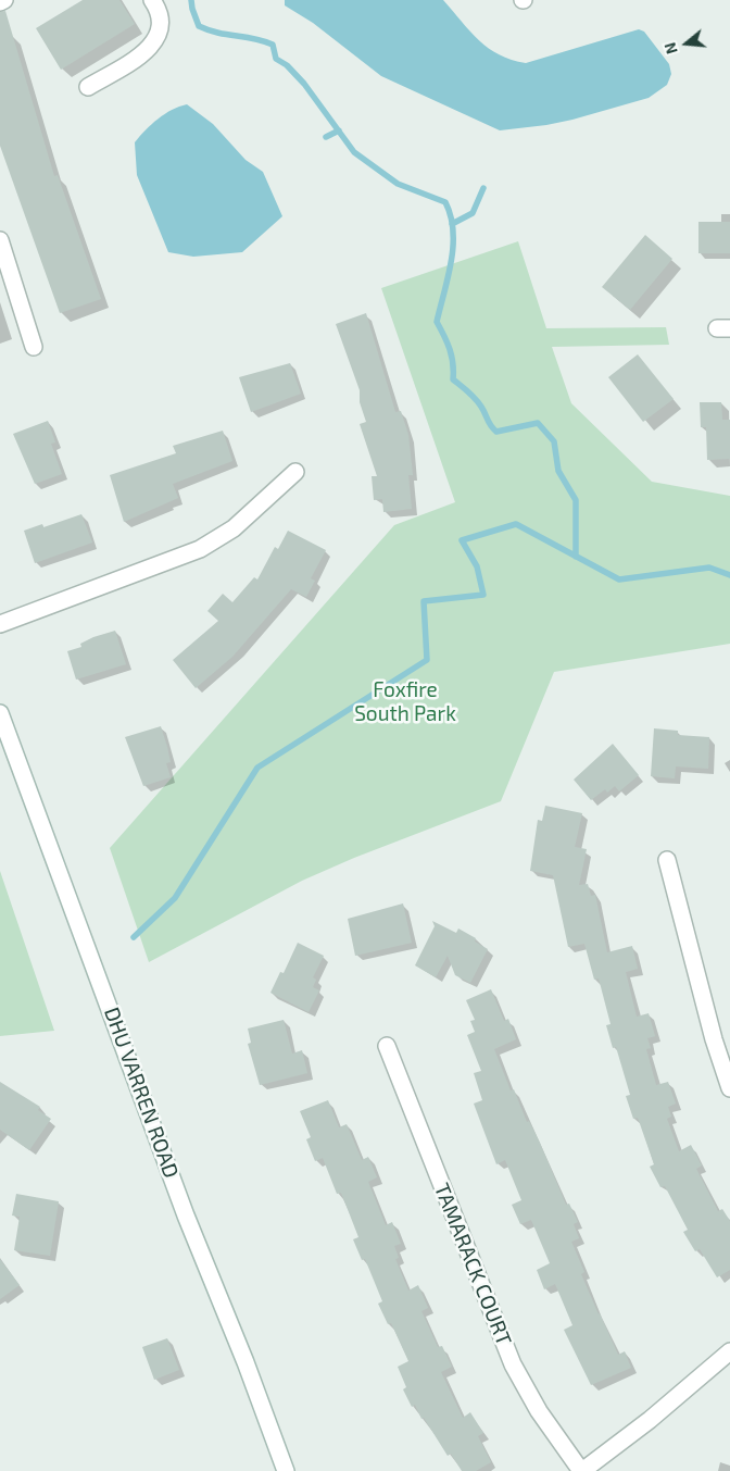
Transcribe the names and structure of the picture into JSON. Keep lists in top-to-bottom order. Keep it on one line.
{"streets":{"street":["DHU VARREN ROAD","TAMARACK COURT"]},"parks":["Foxfire South Park"],"north":"left"}
